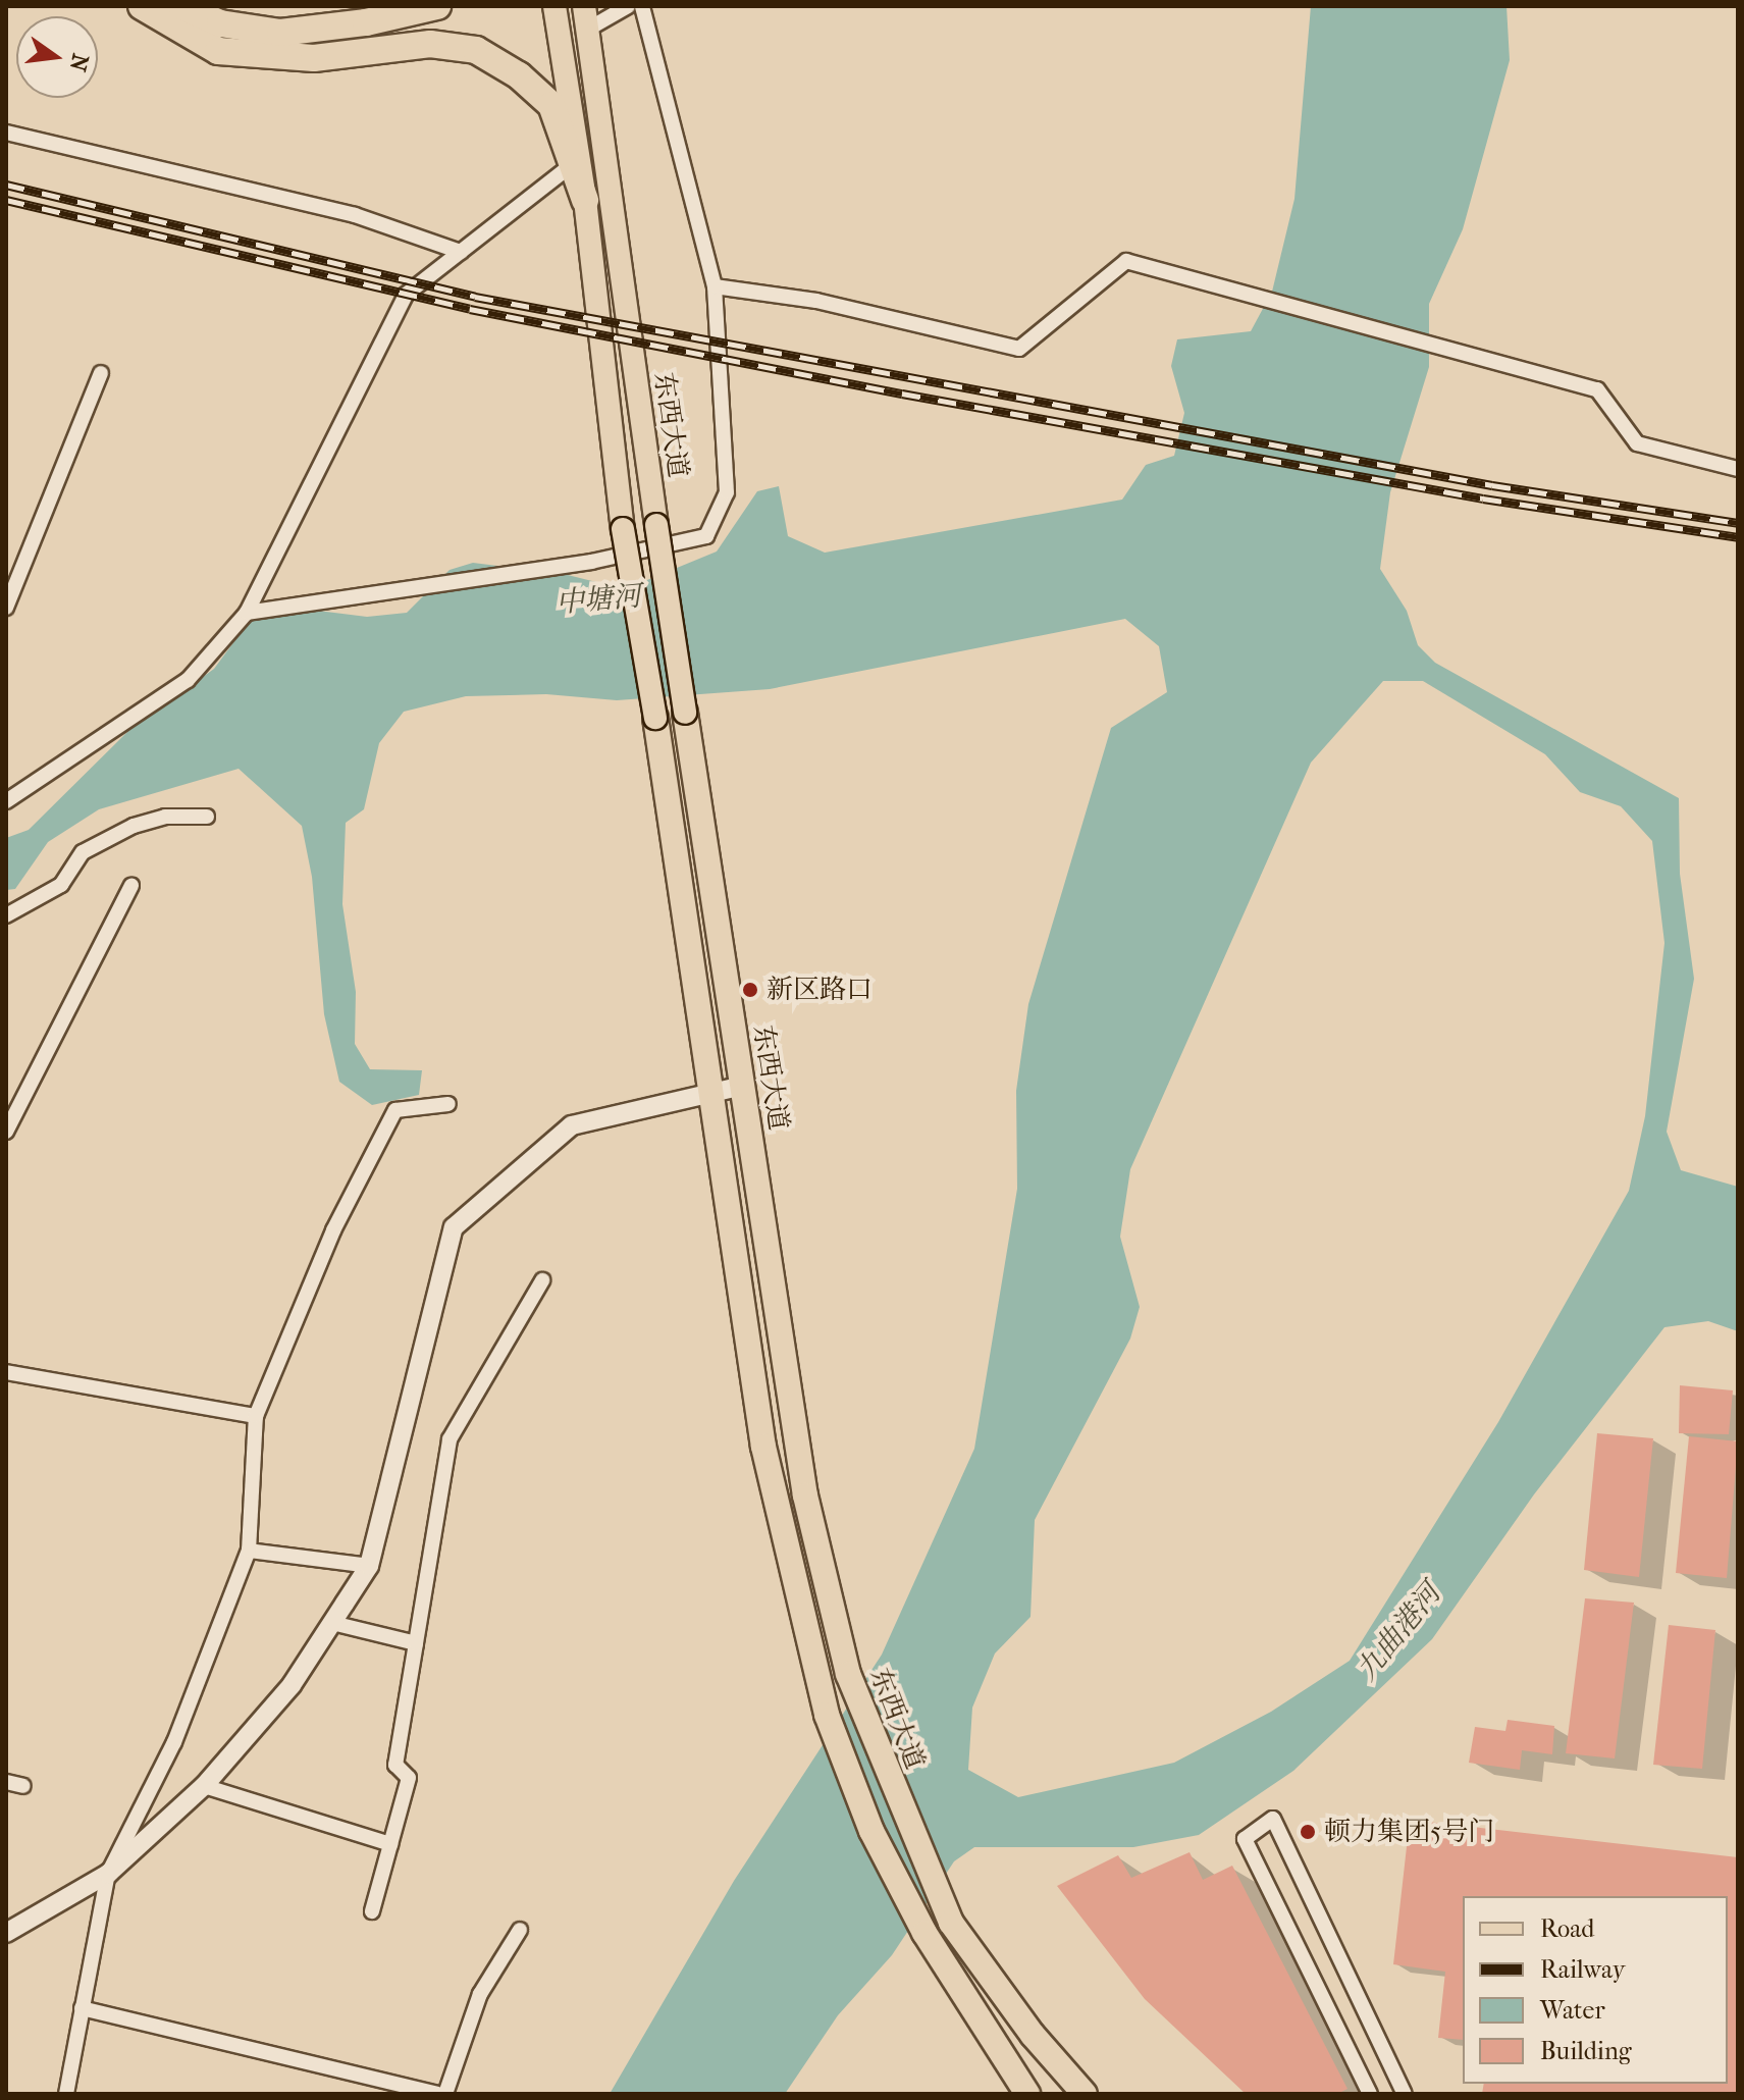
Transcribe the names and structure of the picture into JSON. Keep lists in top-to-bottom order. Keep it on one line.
{"streets":{"highway":["东西大道"]},"water":["中塘河","九曲港河"],"places":["新区路口","顿力集团5号门"],"legend":["Road","Railway","Water","Building"],"north":"right"}
